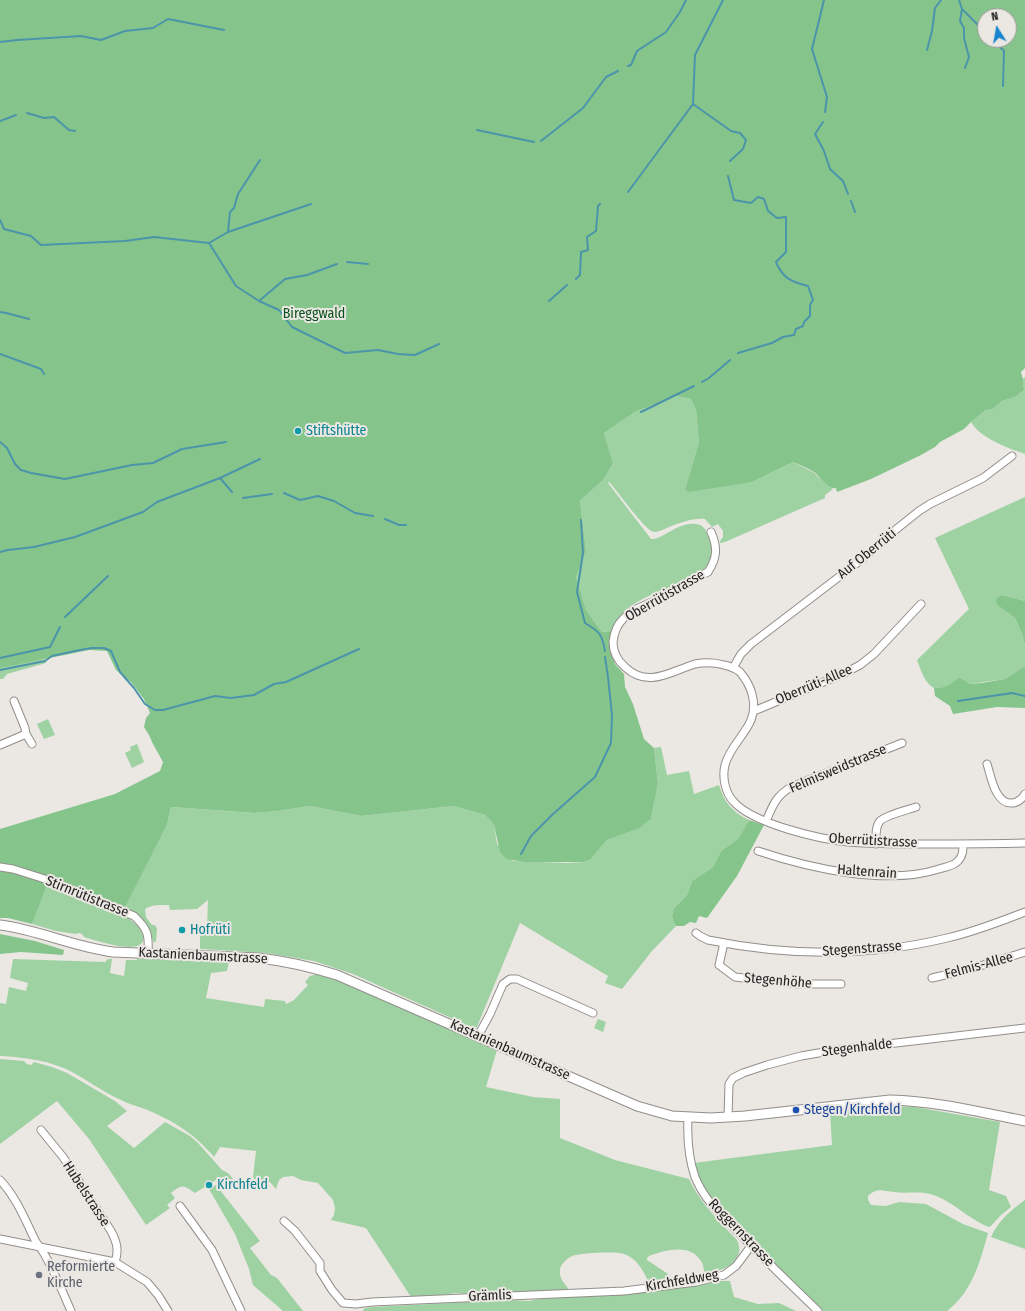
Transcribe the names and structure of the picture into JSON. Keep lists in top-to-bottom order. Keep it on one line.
{"streets":{"street":["Auf Oberrüti","Oberrütistrasse","Oberrüti-Allee","Felmisweidstrasse","Haltenrain","Stirnrütistrasse","Stegenstrasse","Kastanienbaumstrasse","Felmis-Allee","Stegenhöhe","Stegenhalde","Hubelstrasse","Roggernstrasse","Kirchfeldweg","Grämlis"]},"crossings":[["Auf Oberrüti","Oberrütistrasse"],["Oberrütistrasse","Oberrüti-Allee"],["Oberrütistrasse","Felmisweidstrasse"],["Oberrütistrasse","Haltenrain"],["Stirnrütistrasse","Kastanienbaumstrasse"],["Stegenstrasse","Stegenhöhe"],["Kastanienbaumstrasse","Stegenhalde"],["Kastanienbaumstrasse","Roggernstrasse"],["Roggernstrasse","Kirchfeldweg"],["Kirchfeldweg","Grämlis"]],"parks":["Bireggwald"],"places":["Stiftshütte","Hofrüti","Stegen/Kirchfeld","Kirchfeld","Reformierte Kirche"],"north":"top"}
